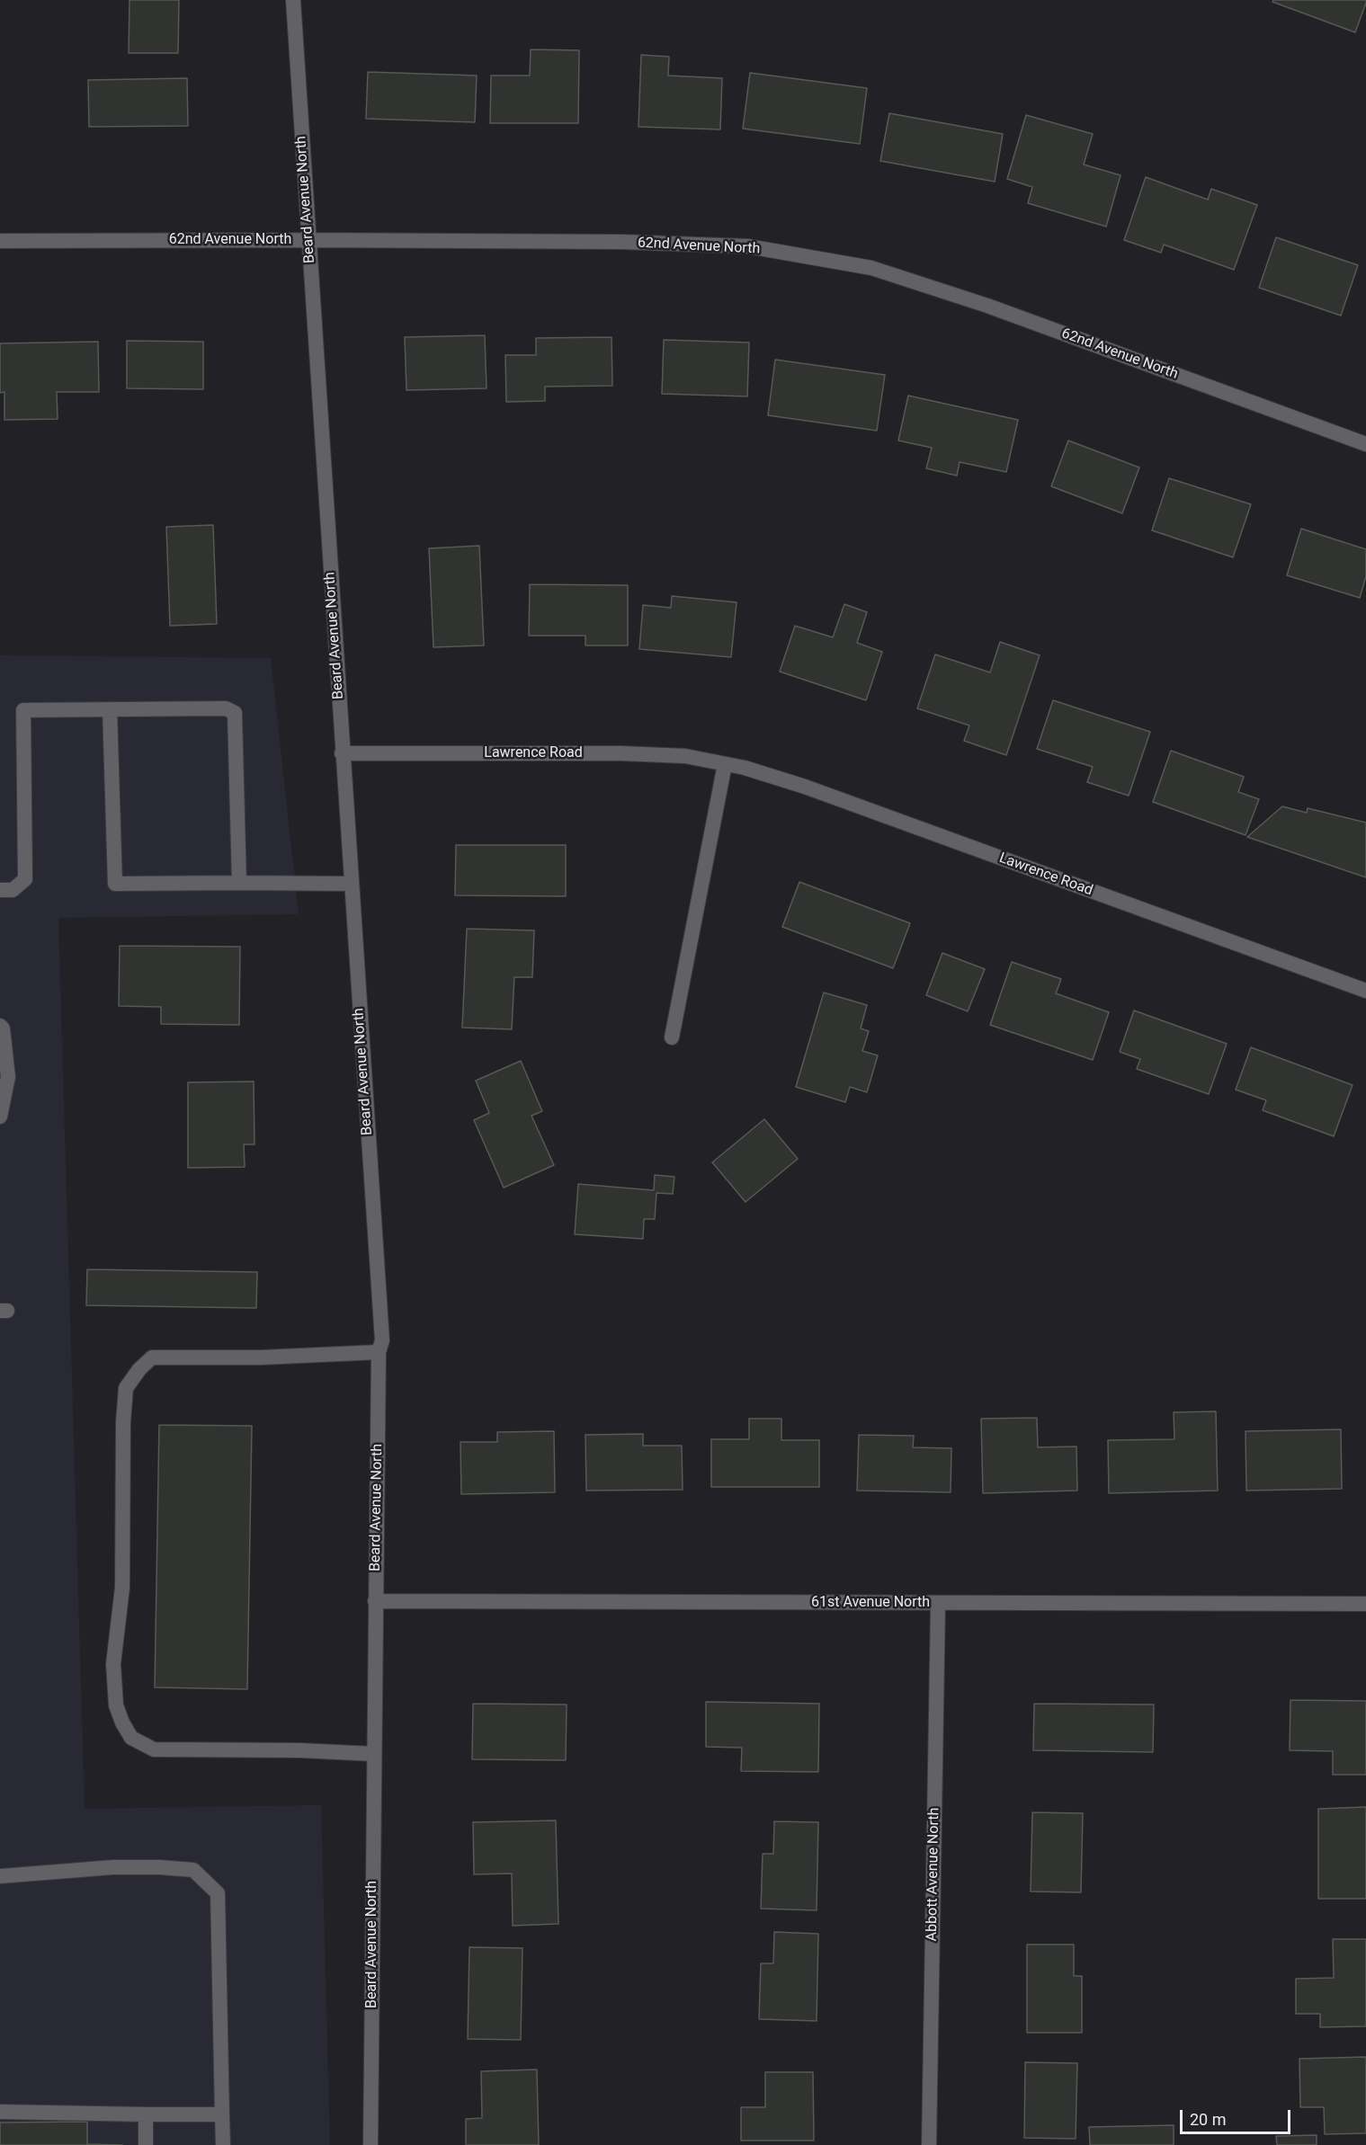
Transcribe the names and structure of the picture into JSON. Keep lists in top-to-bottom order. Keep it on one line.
{"streets":{"street":["Beard Avenue North","62nd Avenue North","Lawrence Road","61st Avenue North","Abbott Avenue North"]},"crossings":[["Beard Avenue North","62nd Avenue North"],["Beard Avenue North","Lawrence Road"],["Beard Avenue North","61st Avenue North"],["61st Avenue North","Abbott Avenue North"]],"scale_bar":"20 m"}
